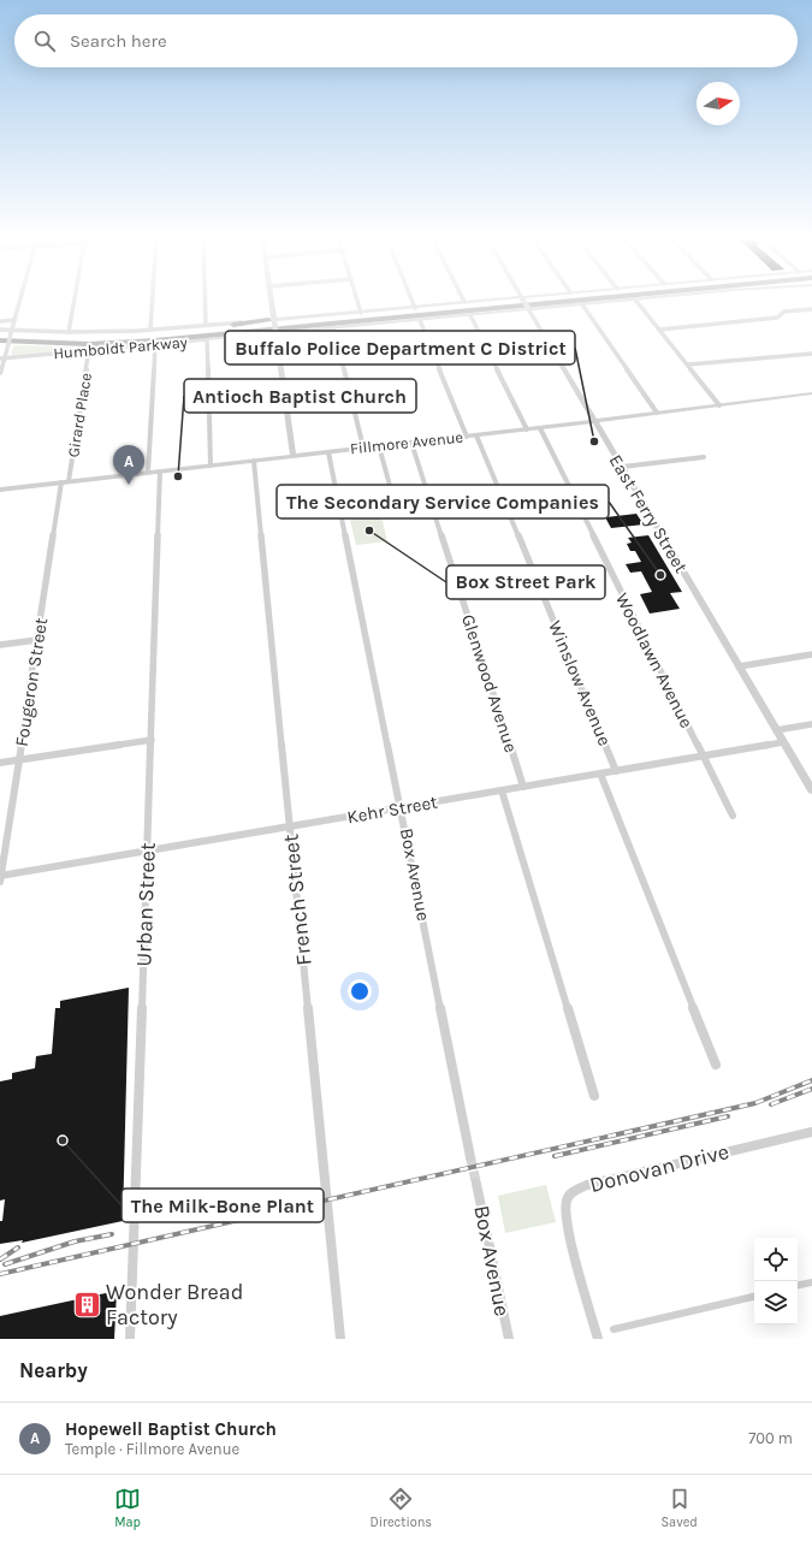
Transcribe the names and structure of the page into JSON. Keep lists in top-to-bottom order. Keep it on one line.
{"streets":{"street":["Humboldt Parkway","Girard Place","Fillmore Avenue","East Ferry Street","Woodlawn Avenue","Fougeron Street","Glenwood Avenue","Winslow Avenue","Kehr Street","Box Avenue","French Street","Urban Street","Donovan Drive"]},"crossings":[["Humboldt Parkway","Girard Place"],["Humboldt Parkway","East Ferry Street"],["Girard Place","Fillmore Avenue"],["Girard Place","Fougeron Street"],["Fillmore Avenue","East Ferry Street"],["Fillmore Avenue","Woodlawn Avenue"],["Fillmore Avenue","Fougeron Street"],["Fillmore Avenue","Glenwood Avenue"],["Fillmore Avenue","Winslow Avenue"],["Fillmore Avenue","Box Avenue"],["Fillmore Avenue","French Street"],["Fillmore Avenue","Urban Street"],["East Ferry Street","Kehr Street"],["Woodlawn Avenue","Kehr Street"],["Fougeron Street","Kehr Street"],["Glenwood Avenue","Kehr Street"],["Winslow Avenue","Kehr Street"],["Kehr Street","Box Avenue"],["Kehr Street","French Street"],["Kehr Street","Urban Street"]],"places":{"other":["Buffalo Police Department C District","Antioch Baptist Church","Box Street Park","The Secondary Service Companies","The Milk-Bone Plant"],"building":["Wonder Bread Factory"]},"north":"right","page":{"search":"Search here","pins":"A","heading":"Nearby","list":[{"mark":"A","name":"Hopewell Baptist Church","note":"Temple · Fillmore Avenue","value":"700 m"}],"nav":["Map","Directions","Saved"]}}
